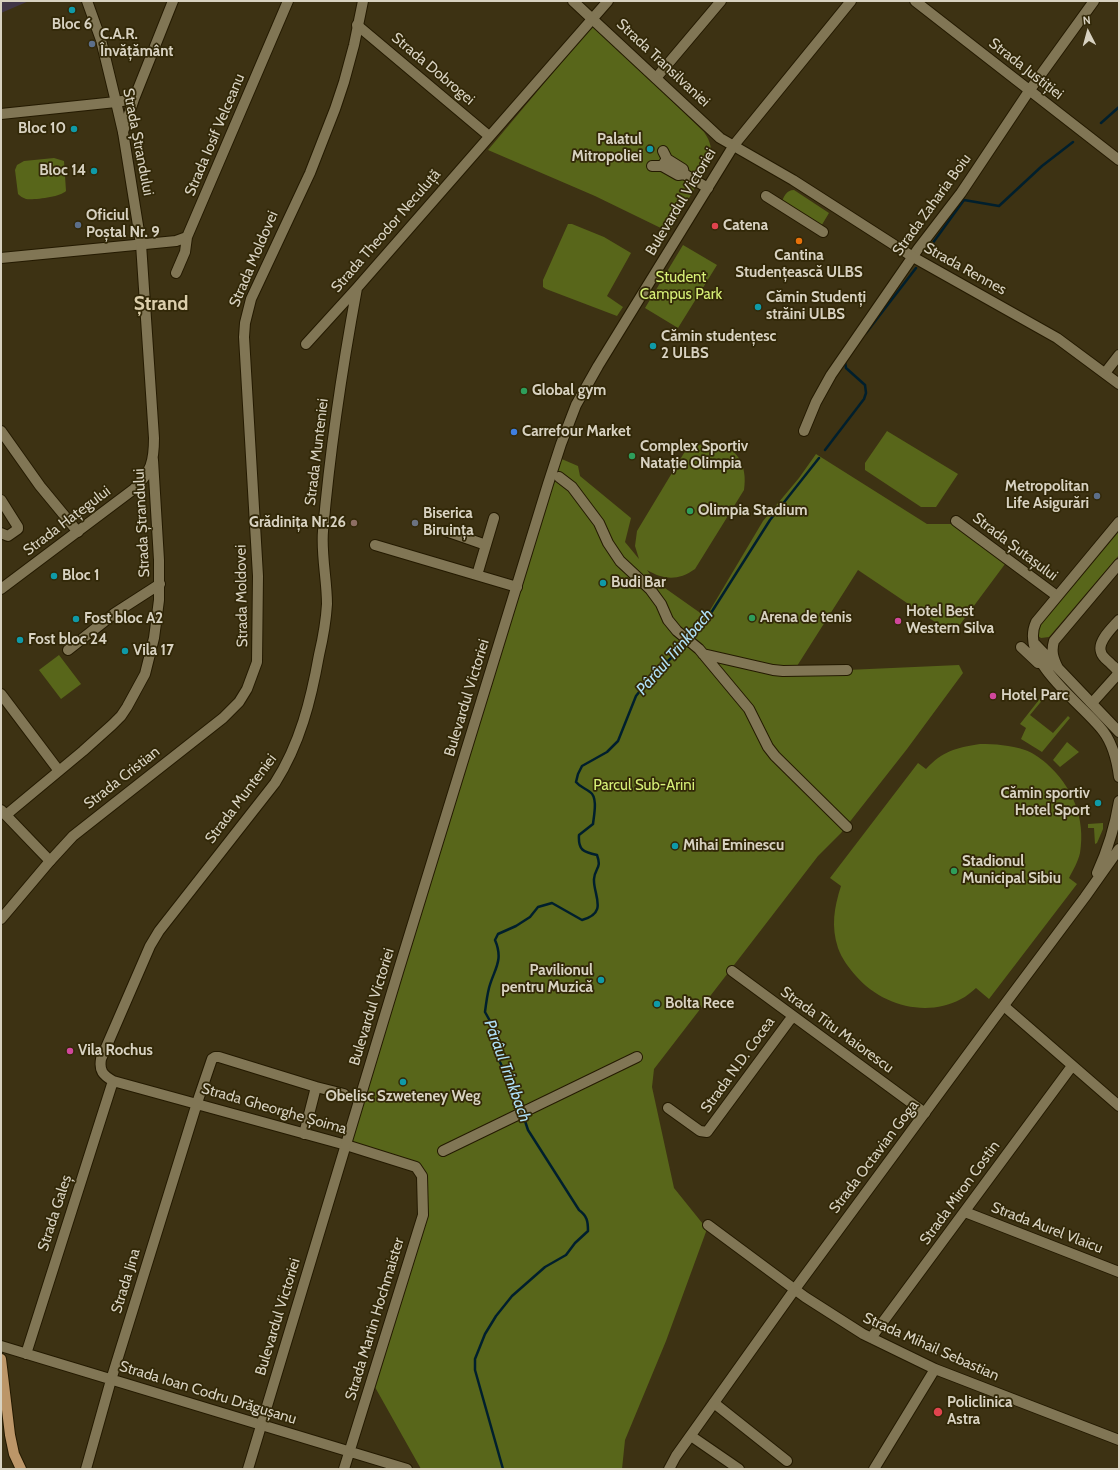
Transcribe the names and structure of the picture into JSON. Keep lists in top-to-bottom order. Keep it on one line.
{"streets":{"street":["Strada Transilvaniei","Strada Dobrogei","Strada Justiției","Strada Iosif Velceanu","Strada Ștrandului","Bulevardul Victoriei","Strada Zaharia Boiu","Strada Theodor Neculuță","Strada Moldovei","Strada Rennes","Strada Munteniei","Strada Hațegului","Strada Șutașului","Strada Cristian","Strada Titu Maiorescu","Strada N.D. Cocea","Strada Gheorghe Șoima","Strada Octavian Goga","Strada Miron Costin","Strada Galeș","Strada Aurel Vlaicu","Strada Jina","Strada Martin Hochmaister","Strada Mihail Sebastian","Strada Ioan Codru Drăgușanu"]},"crossings":[["Strada Transilvaniei","Bulevardul Victoriei"],["Strada Transilvaniei","Strada Theodor Neculuță"],["Strada Transilvaniei","Strada Rennes"],["Strada Dobrogei","Strada Theodor Neculuță"],["Strada Dobrogei","Strada Moldovei"],["Strada Justiției","Strada Zaharia Boiu"],["Strada Ștrandului","Strada Hațegului"],["Bulevardul Victoriei","Strada Rennes"],["Bulevardul Victoriei","Strada Gheorghe Șoima"],["Bulevardul Victoriei","Strada Ioan Codru Drăgușanu"],["Strada Zaharia Boiu","Strada Rennes"],["Strada Theodor Neculuță","Strada Munteniei"],["Strada Moldovei","Strada Cristian"],["Strada Munteniei","Strada Gheorghe Șoima"],["Strada Munteniei","Strada Galeș"],["Strada Titu Maiorescu","Strada N.D. Cocea"],["Strada Titu Maiorescu","Strada Octavian Goga"],["Strada Gheorghe Șoima","Strada Galeș"],["Strada Gheorghe Șoima","Strada Jina"],["Strada Gheorghe Șoima","Strada Martin Hochmaister"],["Strada Octavian Goga","Strada Mihail Sebastian"],["Strada Miron Costin","Strada Aurel Vlaicu"],["Strada Miron Costin","Strada Mihail Sebastian"],["Strada Galeș","Strada Ioan Codru Drăgușanu"],["Strada Jina","Strada Ioan Codru Drăgușanu"],["Strada Martin Hochmaister","Strada Ioan Codru Drăgușanu"]],"districts":["Ștrand"],"water":["Pârâul Trinkbach"],"parks":["Student Campus Park","Parcul Sub-Arini"],"places":["Bloc 6","C.A.R. Învățământ","Bloc 10","Palatul Mitropoliei","Bloc 14","Oficiul Poștal Nr. 9","Catena","Cantina Studențească ULBS","Cămin Studenți străini ULBS","Cămin studențesc 2 ULBS","Global gym","Carrefour Market","Complex Sportiv Natație Olimpia","Metropolitan Life Asigurări","Olimpia Stadium","Grădinița Nr.26","Biserica Biruința","Bloc 1","Budi Bar","Arena de tenis","Fost bloc A2","Hotel Best Western Silva","Fost bloc 24","Vila 17","Hotel Parc","Cămin sportiv Hotel Sport","Mihai Eminescu","Stadionul Municipal Sibiu","Pavilionul pentru Muzică","Bolta Rece","Vila Rochus","Obelisc Szweteney Weg","Policlinica Astra"],"north":"top"}
